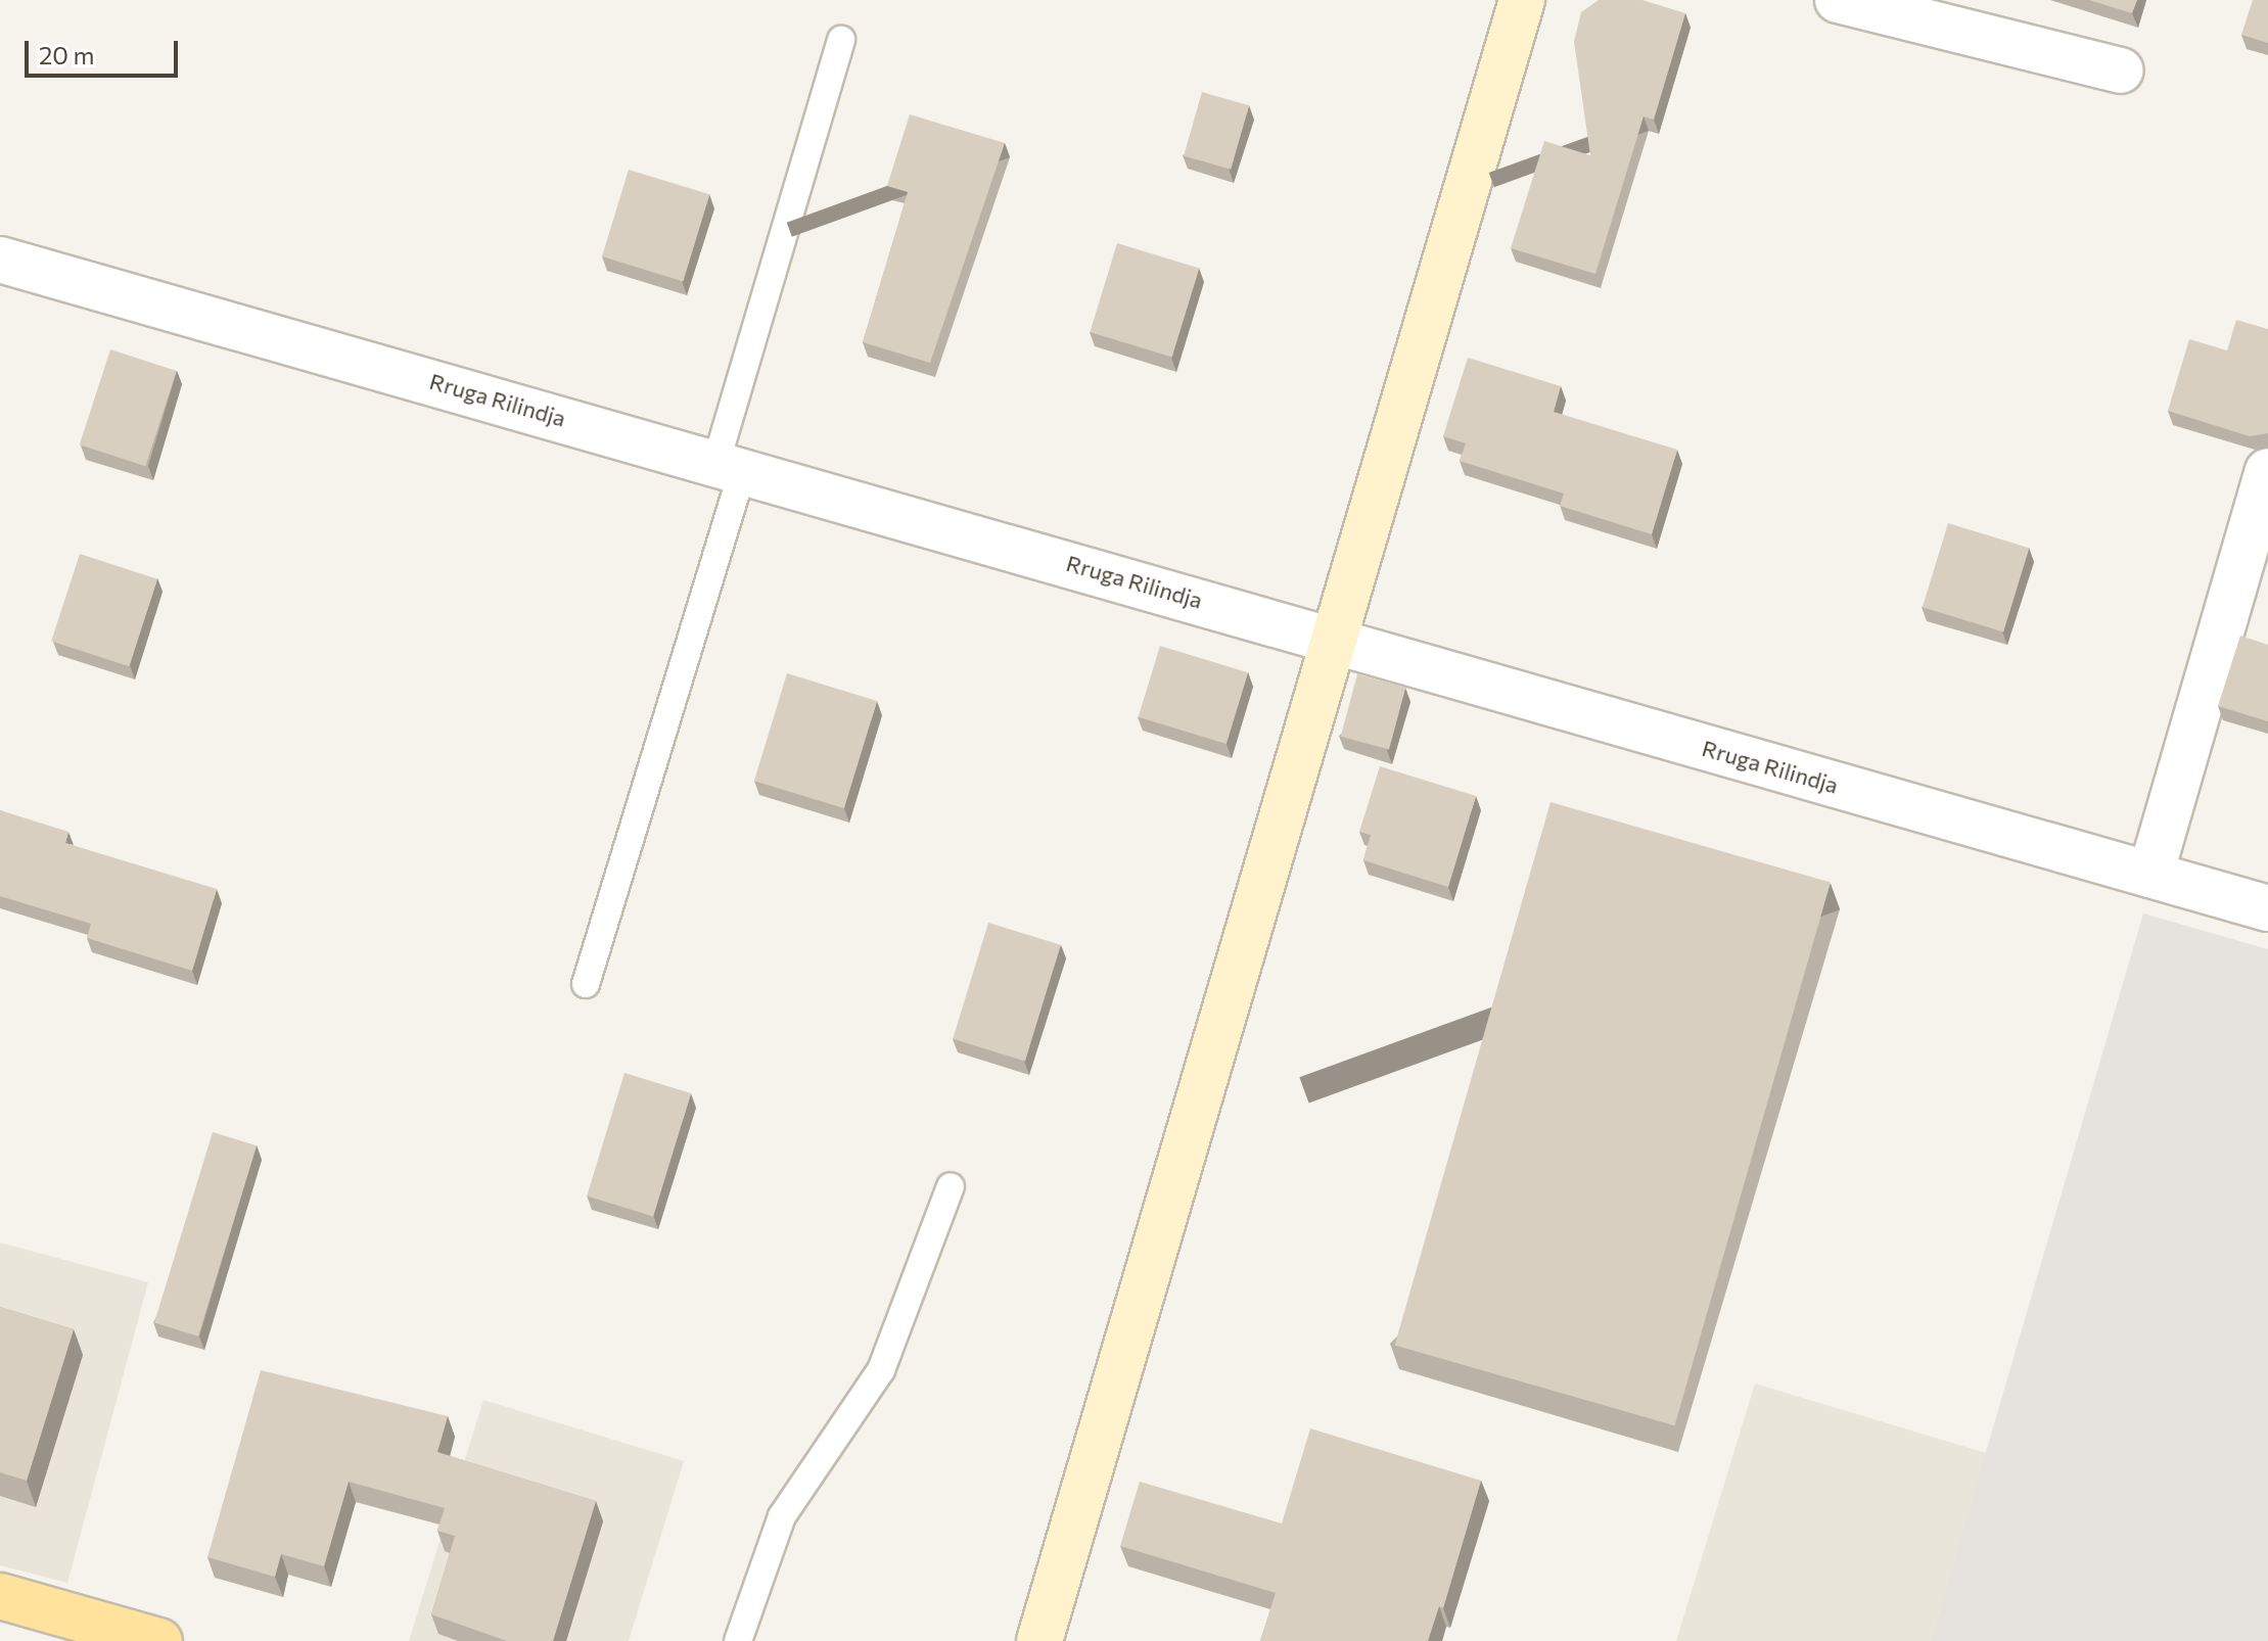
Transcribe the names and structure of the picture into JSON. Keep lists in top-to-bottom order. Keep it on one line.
{"streets":{"street":["Rruga Rilindja"]},"scale_bar":"20 m"}
